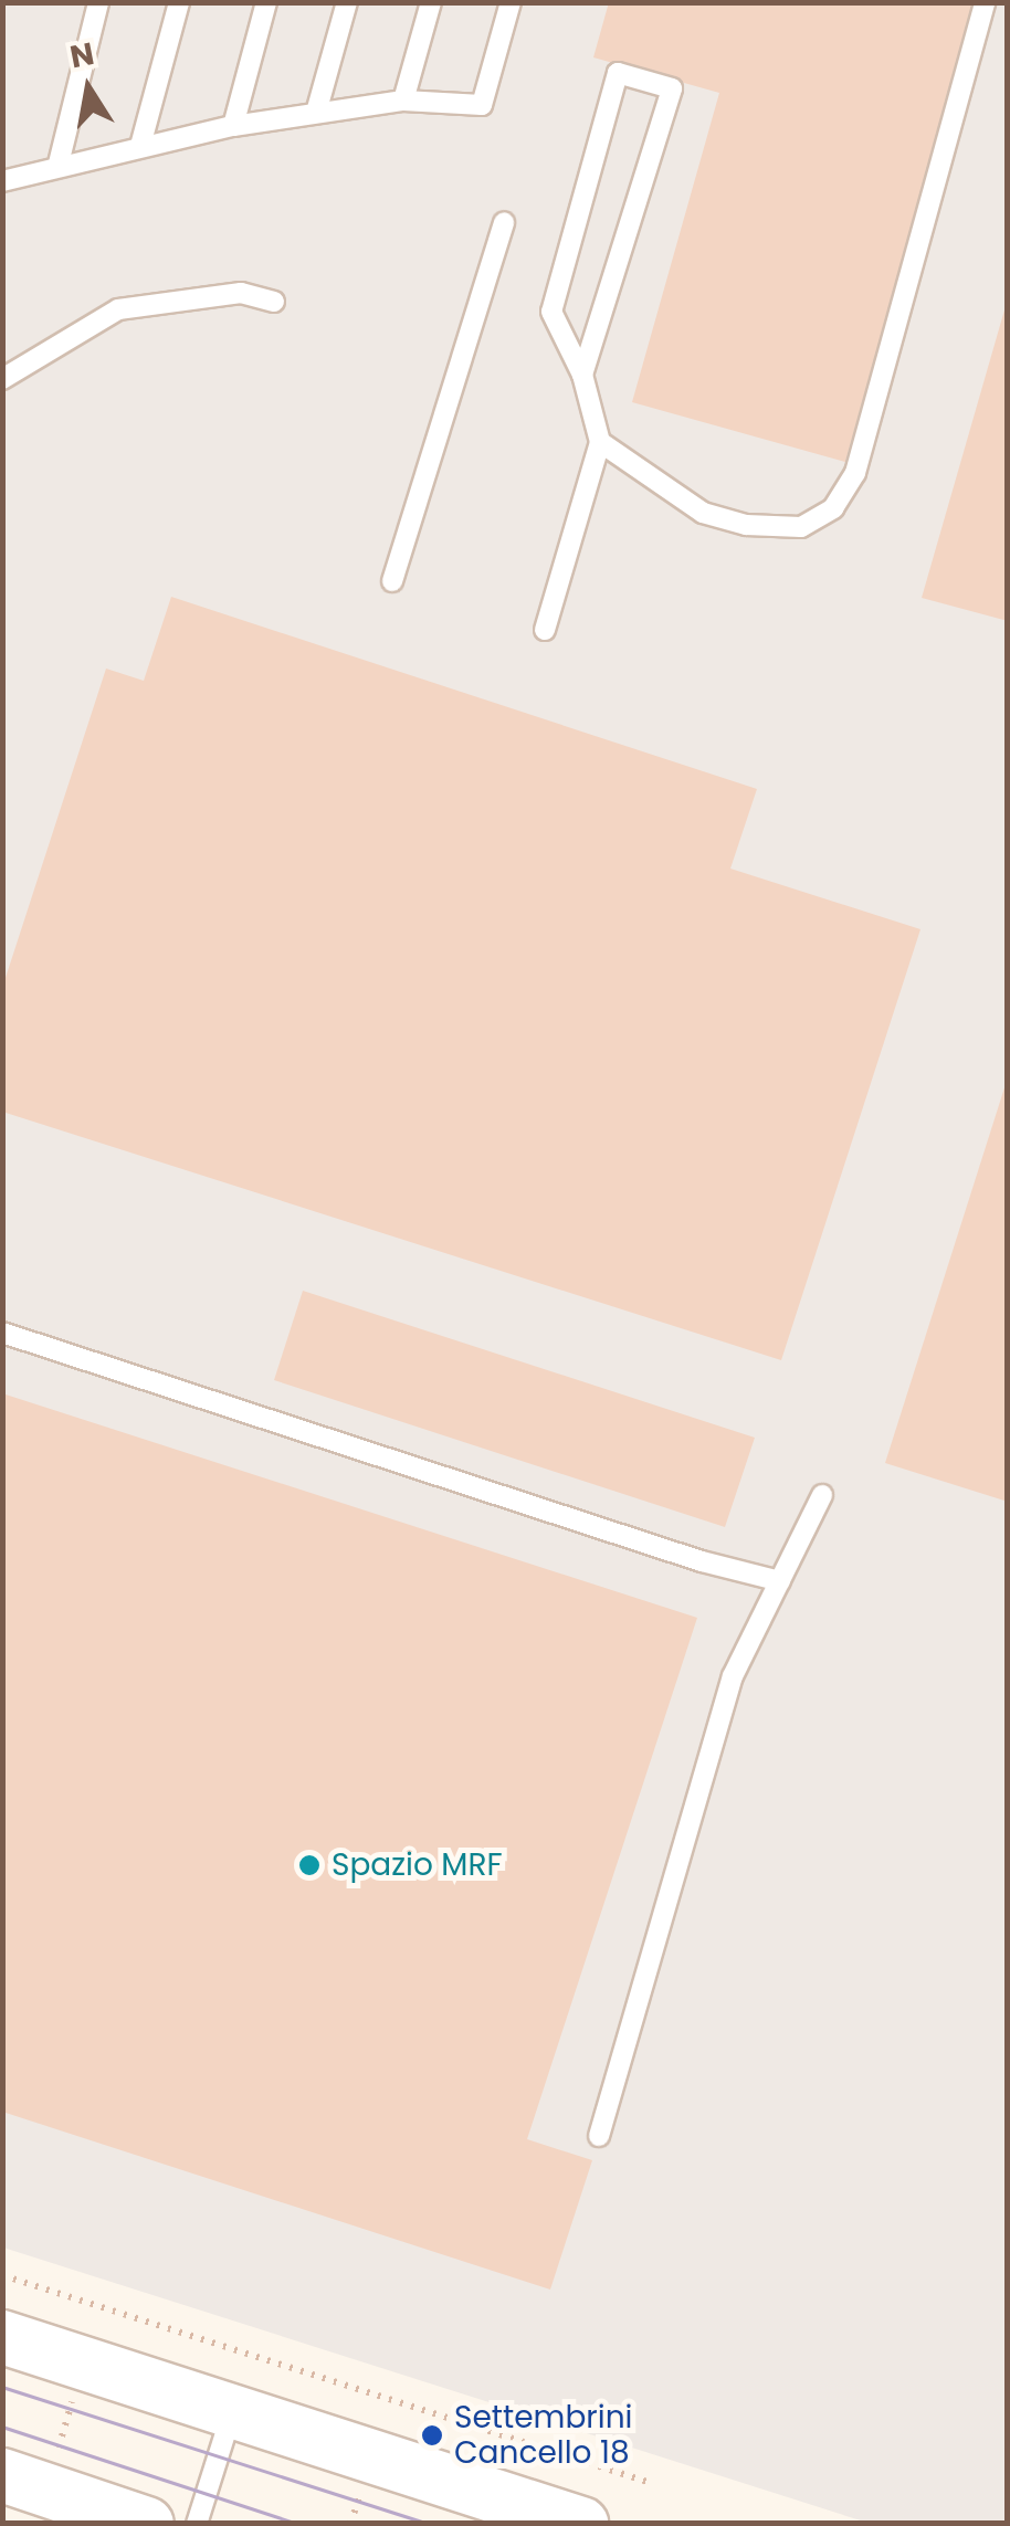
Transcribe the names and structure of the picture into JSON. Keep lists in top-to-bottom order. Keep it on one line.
{"places":["Spazio MRF","Settembrini Cancello 18"],"north":"top"}
